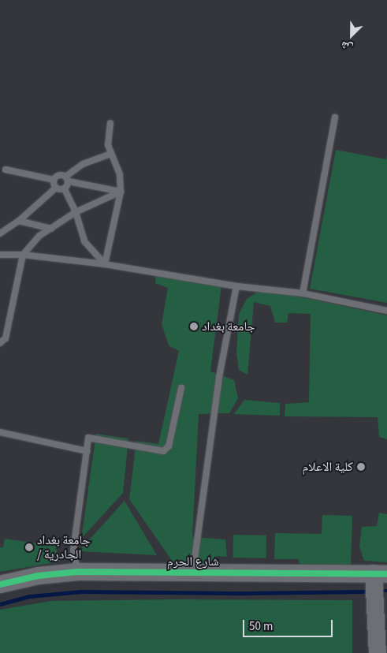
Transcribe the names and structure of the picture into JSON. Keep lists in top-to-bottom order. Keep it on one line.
{"streets":{"street":["شارع الحرم"]},"places":["جامعة بغداد","كلية الاعلام","جامعة بغداد / الجادرية"],"scale_bar":"50 m","north":"bottom left"}
